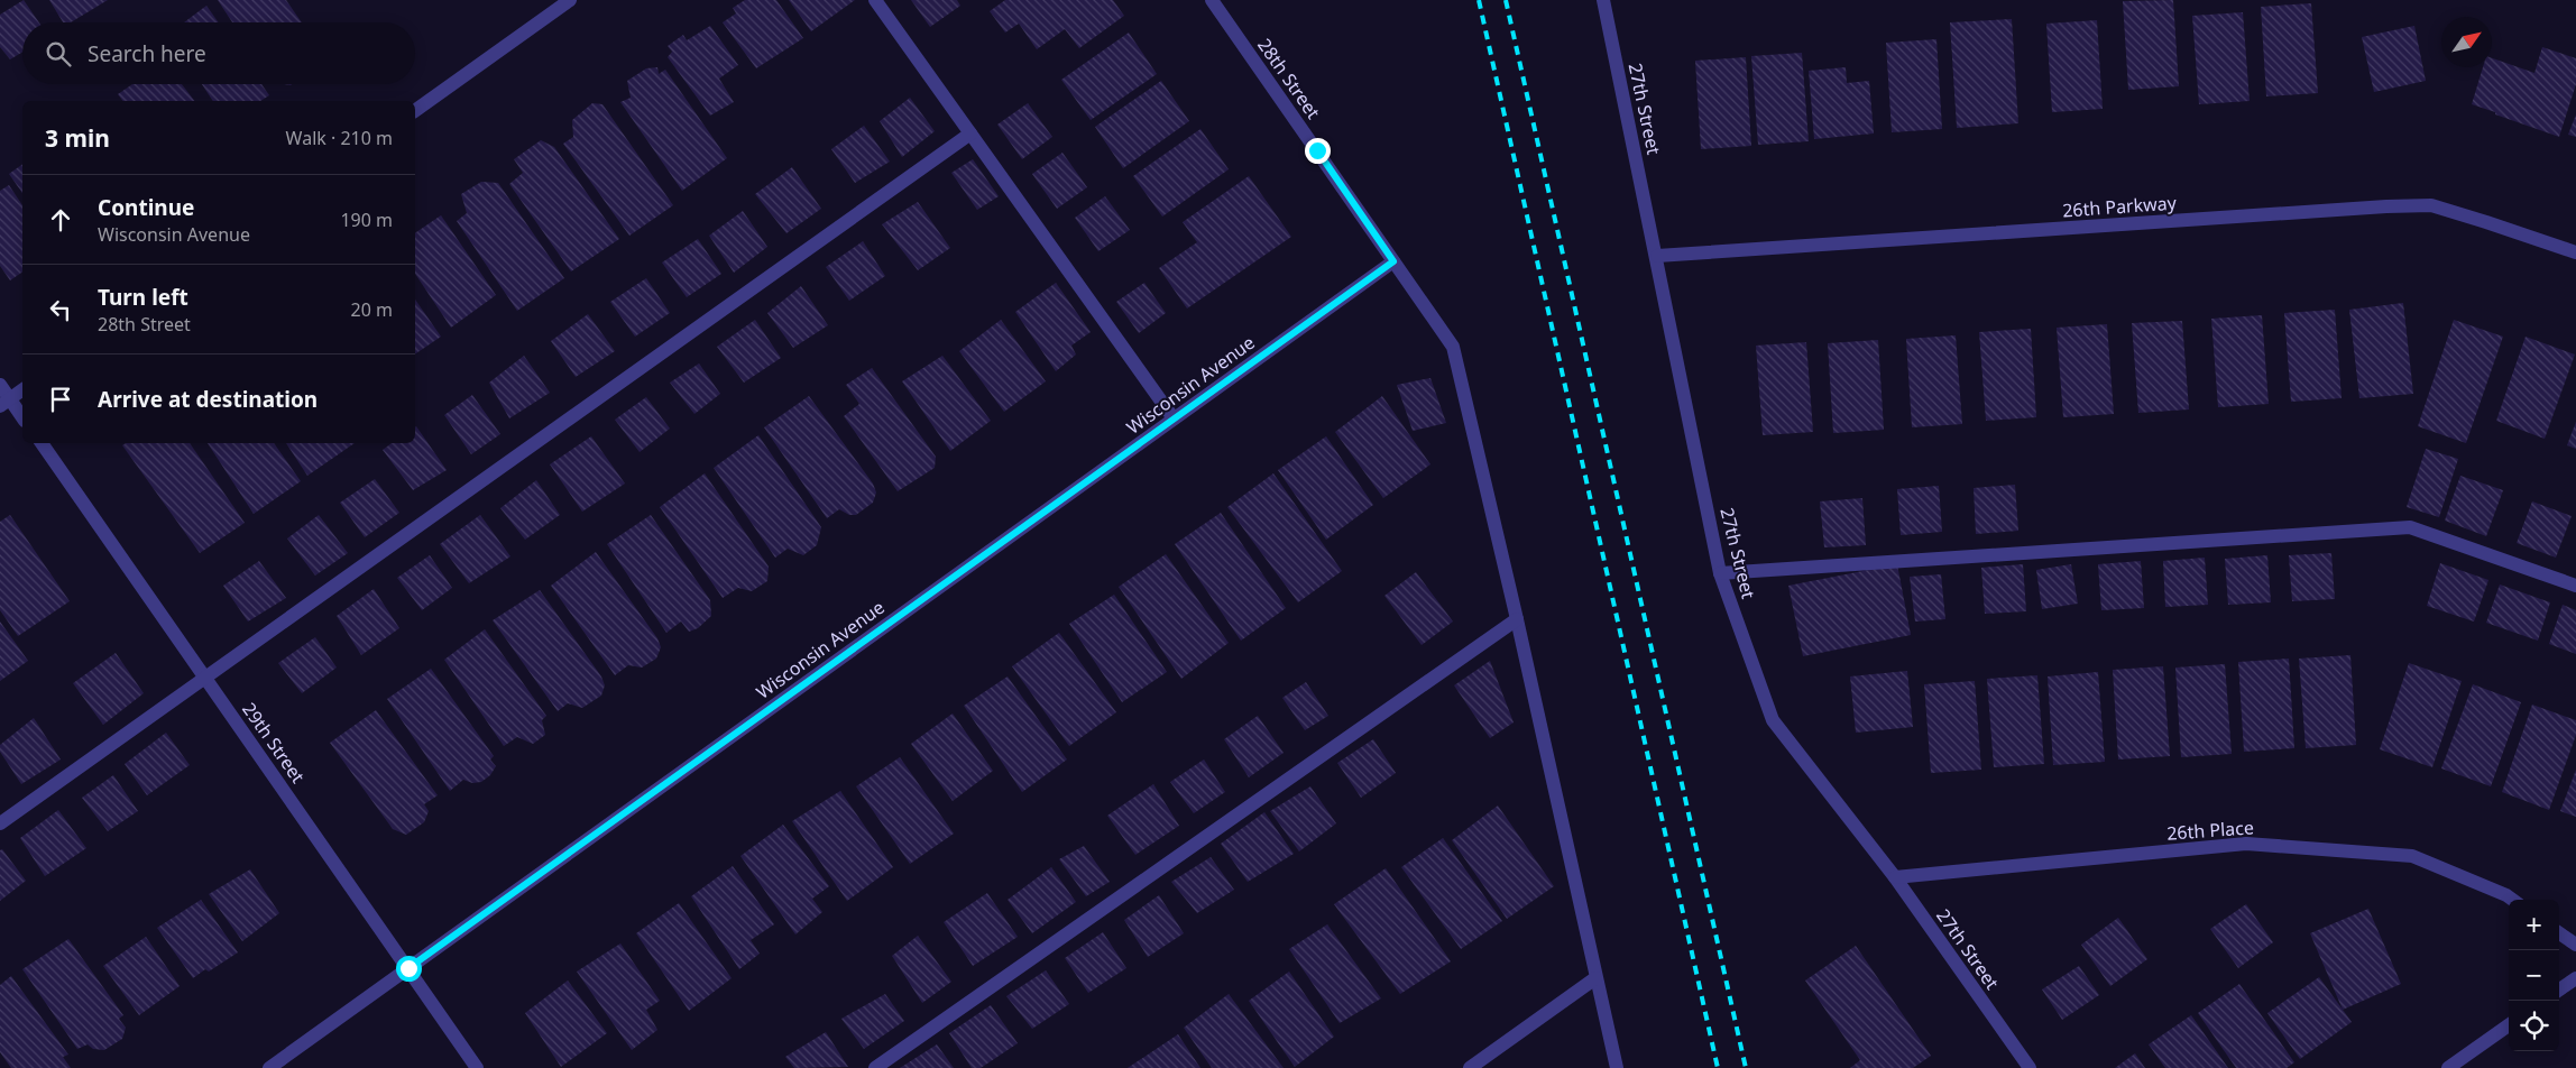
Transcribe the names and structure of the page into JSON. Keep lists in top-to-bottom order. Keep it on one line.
{"streets":{"street":["28th Street","27th Street","26th Parkway","Wisconsin Avenue","29th Street","26th Place"]},"crossings":[["28th Street","Wisconsin Avenue"],["27th Street","26th Parkway"],["27th Street","26th Place"],["Wisconsin Avenue","29th Street"]],"north":"top right","page":{"search":"Search here","heading":["3 min","Walk · 210 m"],"list":[["Continue","Wisconsin Avenue","190 m"],["Turn left","28th Street","20 m"],"Arrive at destination"],"map_buttons":["+","−"]}}
